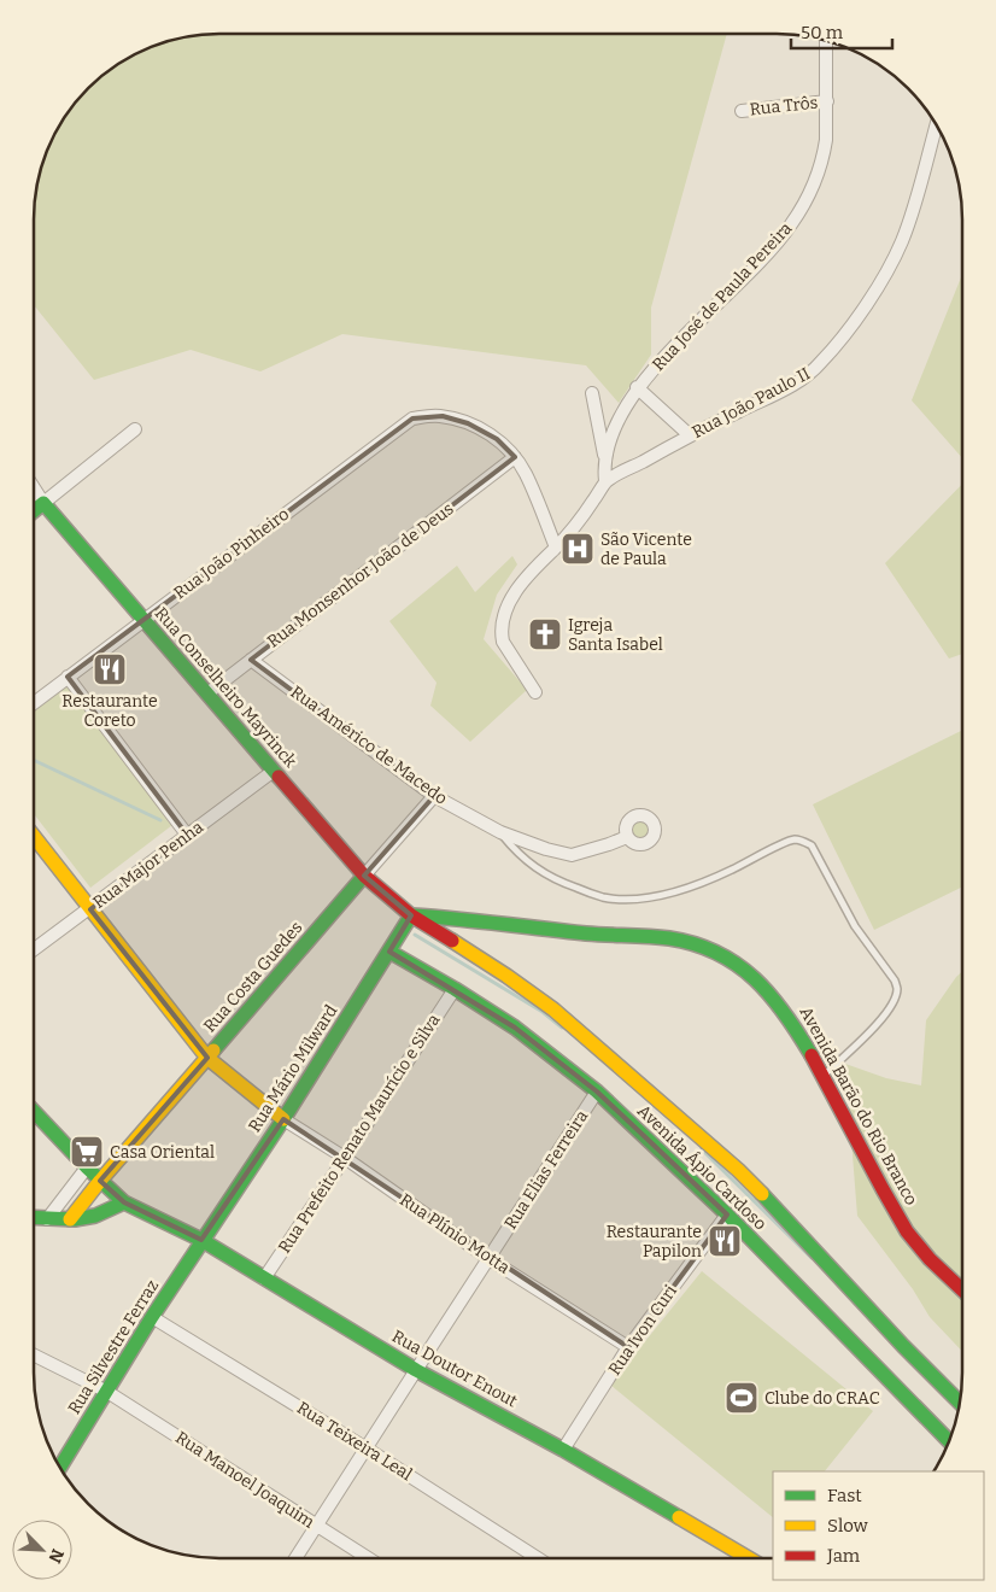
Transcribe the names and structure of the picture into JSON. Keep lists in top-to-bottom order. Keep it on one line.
{"streets":{"street":["Rua Trôs","Rua José de Paula Pereira","Rua João Paulo II","Rua João Pinheiro","Rua Monsenhor João de Deus","Rua Conselheiro Mayrinck","Rua Américo de Macedo","Rua Major Penha","Rua Costa Guedes","Rua Mário Milward","Avenida Barão do Rio Branco","Rua Prefeito Renato Maurício e Silva","Avenida Ápio Cardoso","Rua Elias Ferreira","Rua Plínio Motta","Rua Ivon Curi","Rua Silvestre Ferraz","Rua Doutor Enout","Rua Teixeira Leal","Rua Manoel Joaquim"]},"crossings":[["Rua Trôs","Rua José de Paula Pereira"],["Rua José de Paula Pereira","Rua João Paulo II"],["Rua João Pinheiro","Rua Monsenhor João de Deus"],["Rua João Pinheiro","Rua Conselheiro Mayrinck"],["Rua Monsenhor João de Deus","Rua Conselheiro Mayrinck"],["Rua Monsenhor João de Deus","Rua Américo de Macedo"],["Rua Conselheiro Mayrinck","Rua Major Penha"],["Rua Conselheiro Mayrinck","Rua Costa Guedes"],["Rua Conselheiro Mayrinck","Rua Mário Milward"],["Rua Conselheiro Mayrinck","Avenida Barão do Rio Branco"],["Rua Conselheiro Mayrinck","Avenida Ápio Cardoso"],["Rua Américo de Macedo","Rua Costa Guedes"],["Rua Costa Guedes","Rua Doutor Enout"],["Rua Mário Milward","Avenida Barão do Rio Branco"],["Rua Mário Milward","Avenida Ápio Cardoso"],["Rua Mário Milward","Rua Plínio Motta"],["Rua Mário Milward","Rua Silvestre Ferraz"],["Rua Mário Milward","Rua Doutor Enout"],["Avenida Barão do Rio Branco","Avenida Ápio Cardoso"],["Rua Prefeito Renato Maurício e Silva","Avenida Ápio Cardoso"],["Rua Prefeito Renato Maurício e Silva","Rua Plínio Motta"],["Rua Prefeito Renato Maurício e Silva","Rua Doutor Enout"],["Avenida Ápio Cardoso","Rua Elias Ferreira"],["Avenida Ápio Cardoso","Rua Ivon Curi"],["Rua Elias Ferreira","Rua Plínio Motta"],["Rua Elias Ferreira","Rua Doutor Enout"],["Rua Elias Ferreira","Rua Teixeira Leal"],["Rua Elias Ferreira","Rua Manoel Joaquim"],["Rua Plínio Motta","Rua Ivon Curi"],["Rua Ivon Curi","Rua Doutor Enout"],["Rua Silvestre Ferraz","Rua Doutor Enout"],["Rua Silvestre Ferraz","Rua Teixeira Leal"],["Rua Silvestre Ferraz","Rua Manoel Joaquim"]],"places":{"hospital":["São Vicente de Paula"],"church":["Igreja Santa Isabel"],"restaurant":["Restaurante Coreto","Restaurante Papilon"],"supermarket":["Casa Oriental"],"sports":["Clube do CRAC"]},"legend":["Fast","Slow","Jam"],"scale_bar":"50 m","north":"bottom right"}
